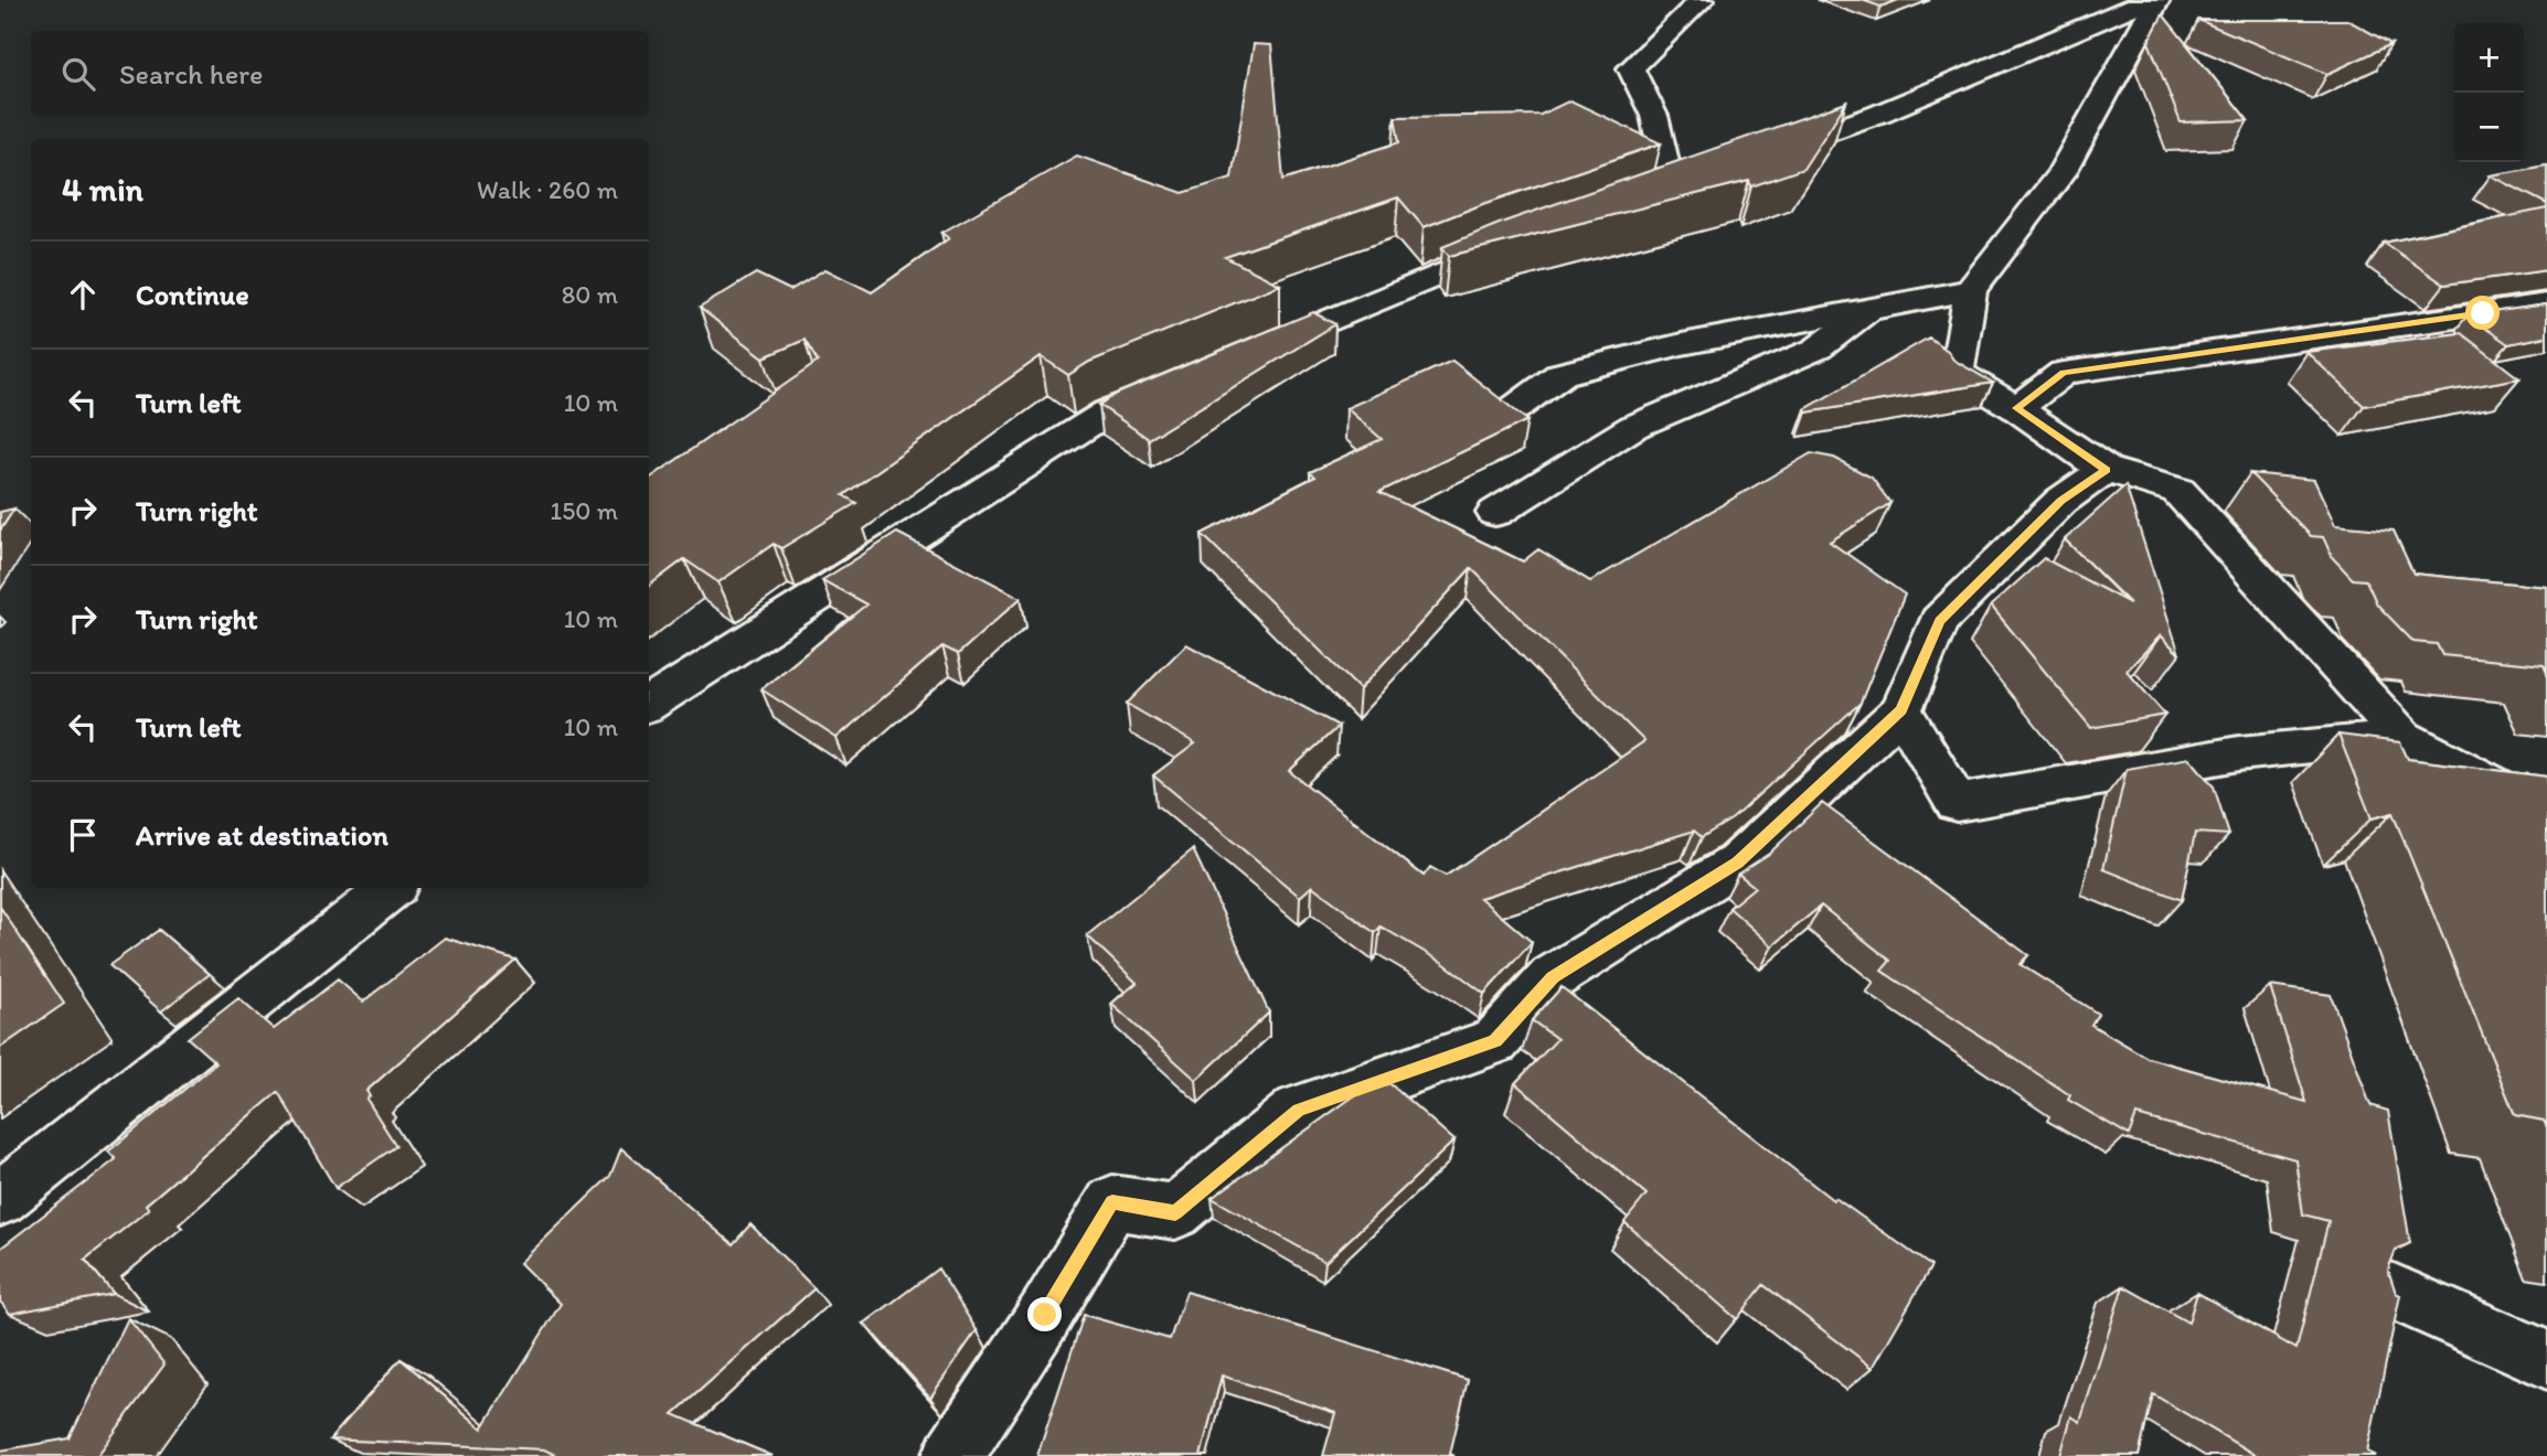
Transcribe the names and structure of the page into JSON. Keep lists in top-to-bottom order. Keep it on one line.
{"page":{"map_buttons":["+","−"],"search":"Search here","heading":["4 min","Walk · 260 m"],"list":[["Continue","80 m"],["Turn left","10 m"],["Turn right","150 m"],["Turn right","10 m"],["Turn left","10 m"],"Arrive at destination"]}}
